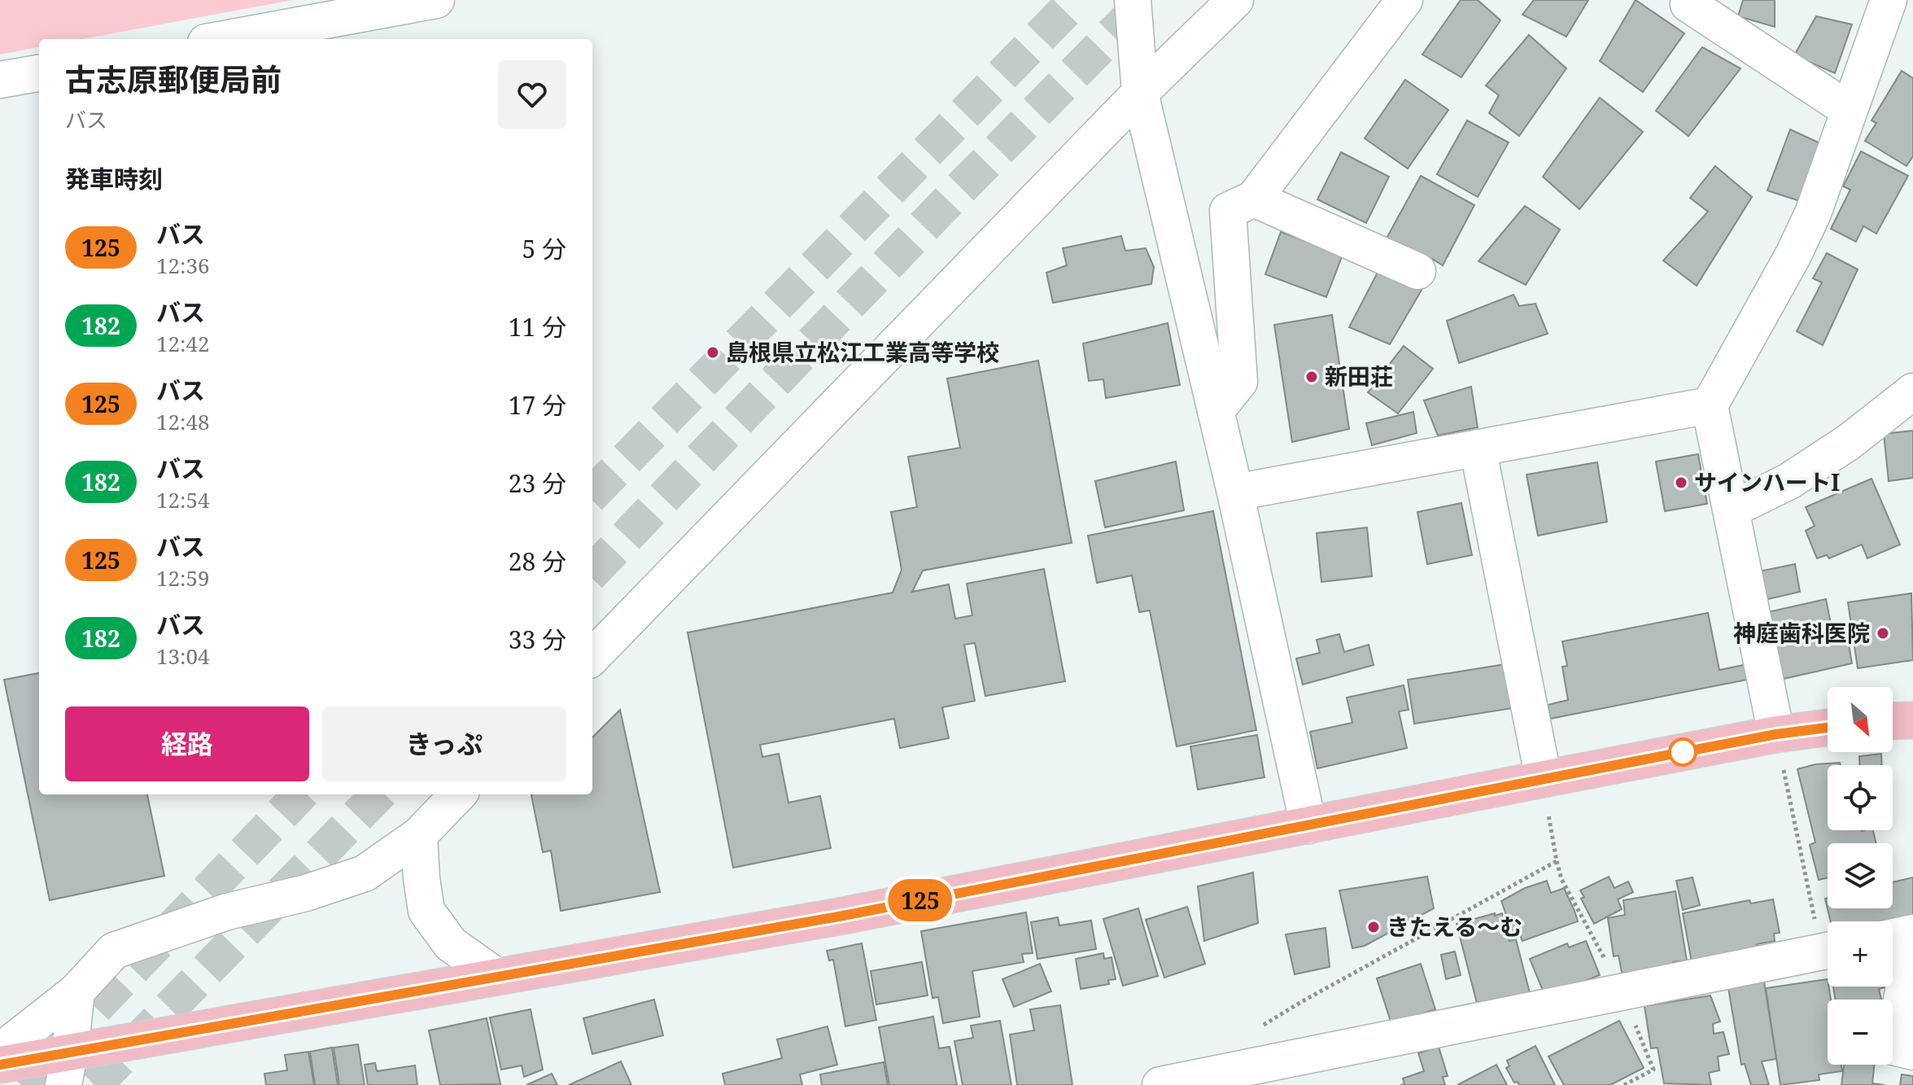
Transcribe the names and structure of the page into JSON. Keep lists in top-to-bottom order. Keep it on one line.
{"places":["島根県立松江工業高等学校","新田荘","サインハートI","神庭歯科医院","きたえる～む"],"lines":["bus line 125"],"north":"bottom right","page":{"on_map":"125","heading":[["古志原郵便局前","バス"],"発車時刻"],"list":[{"mark":"125","name":"バス","note":"12:36","value":"5 分"},{"mark":"182","name":"バス","note":"12:42","value":"11 分"},{"mark":"125","name":"バス","note":"12:48","value":"17 分"},{"mark":"182","name":"バス","note":"12:54","value":"23 分"},{"mark":"125","name":"バス","note":"12:59","value":"28 分"},{"mark":"182","name":"バス","note":"13:04","value":"33 分"}],"map_buttons":["+","−"],"buttons":["経路","きっぷ"]}}
